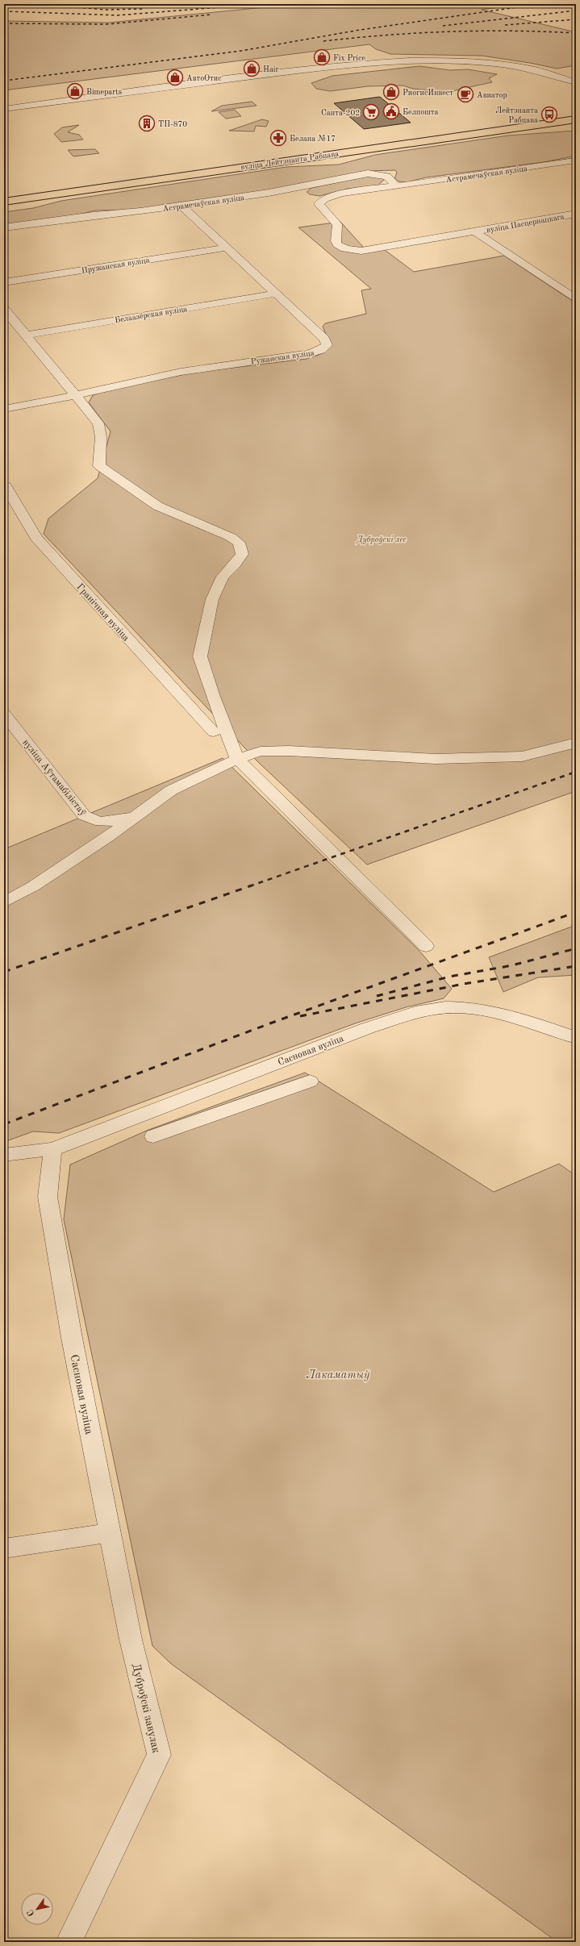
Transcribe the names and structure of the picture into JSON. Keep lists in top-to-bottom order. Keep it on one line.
{"streets":{"highway":["вуліца Лейтэнанта Рабцава"],"street":["Астрамечаўская вуліца","вуліца Пасцернацкага","Пружанская вуліца","Белаазёрская вуліца","Ружанская вуліца","Гранічная вуліца","вуліца Аўтамабілістаў","Сасновая вуліца","Дуброўскі завулак"]},"crossings":[["Астрамечаўская вуліца","вуліца Пасцернацкага"],["Астрамечаўская вуліца","Ружанская вуліца"],["Пружанская вуліца","Ружанская вуліца"],["Белаазёрская вуліца","Ружанская вуліца"],["Сасновая вуліца","Дуброўскі завулак"]],"parks":["Дуброўскі лес","Лакаматыў"],"places":{"shop":["Fix Price","Hair","АвтоОтис","Bimeparts","РиогисИнвест"],"cafe":["Авиатор"],"public building":["Белпошта"],"supermarket":["Санта-202"],"bus stop":["Лейтэнанта Рабцава"],"building":["ТП-870"],"pharmacy":["Белана №17"]},"north":"bottom left"}
